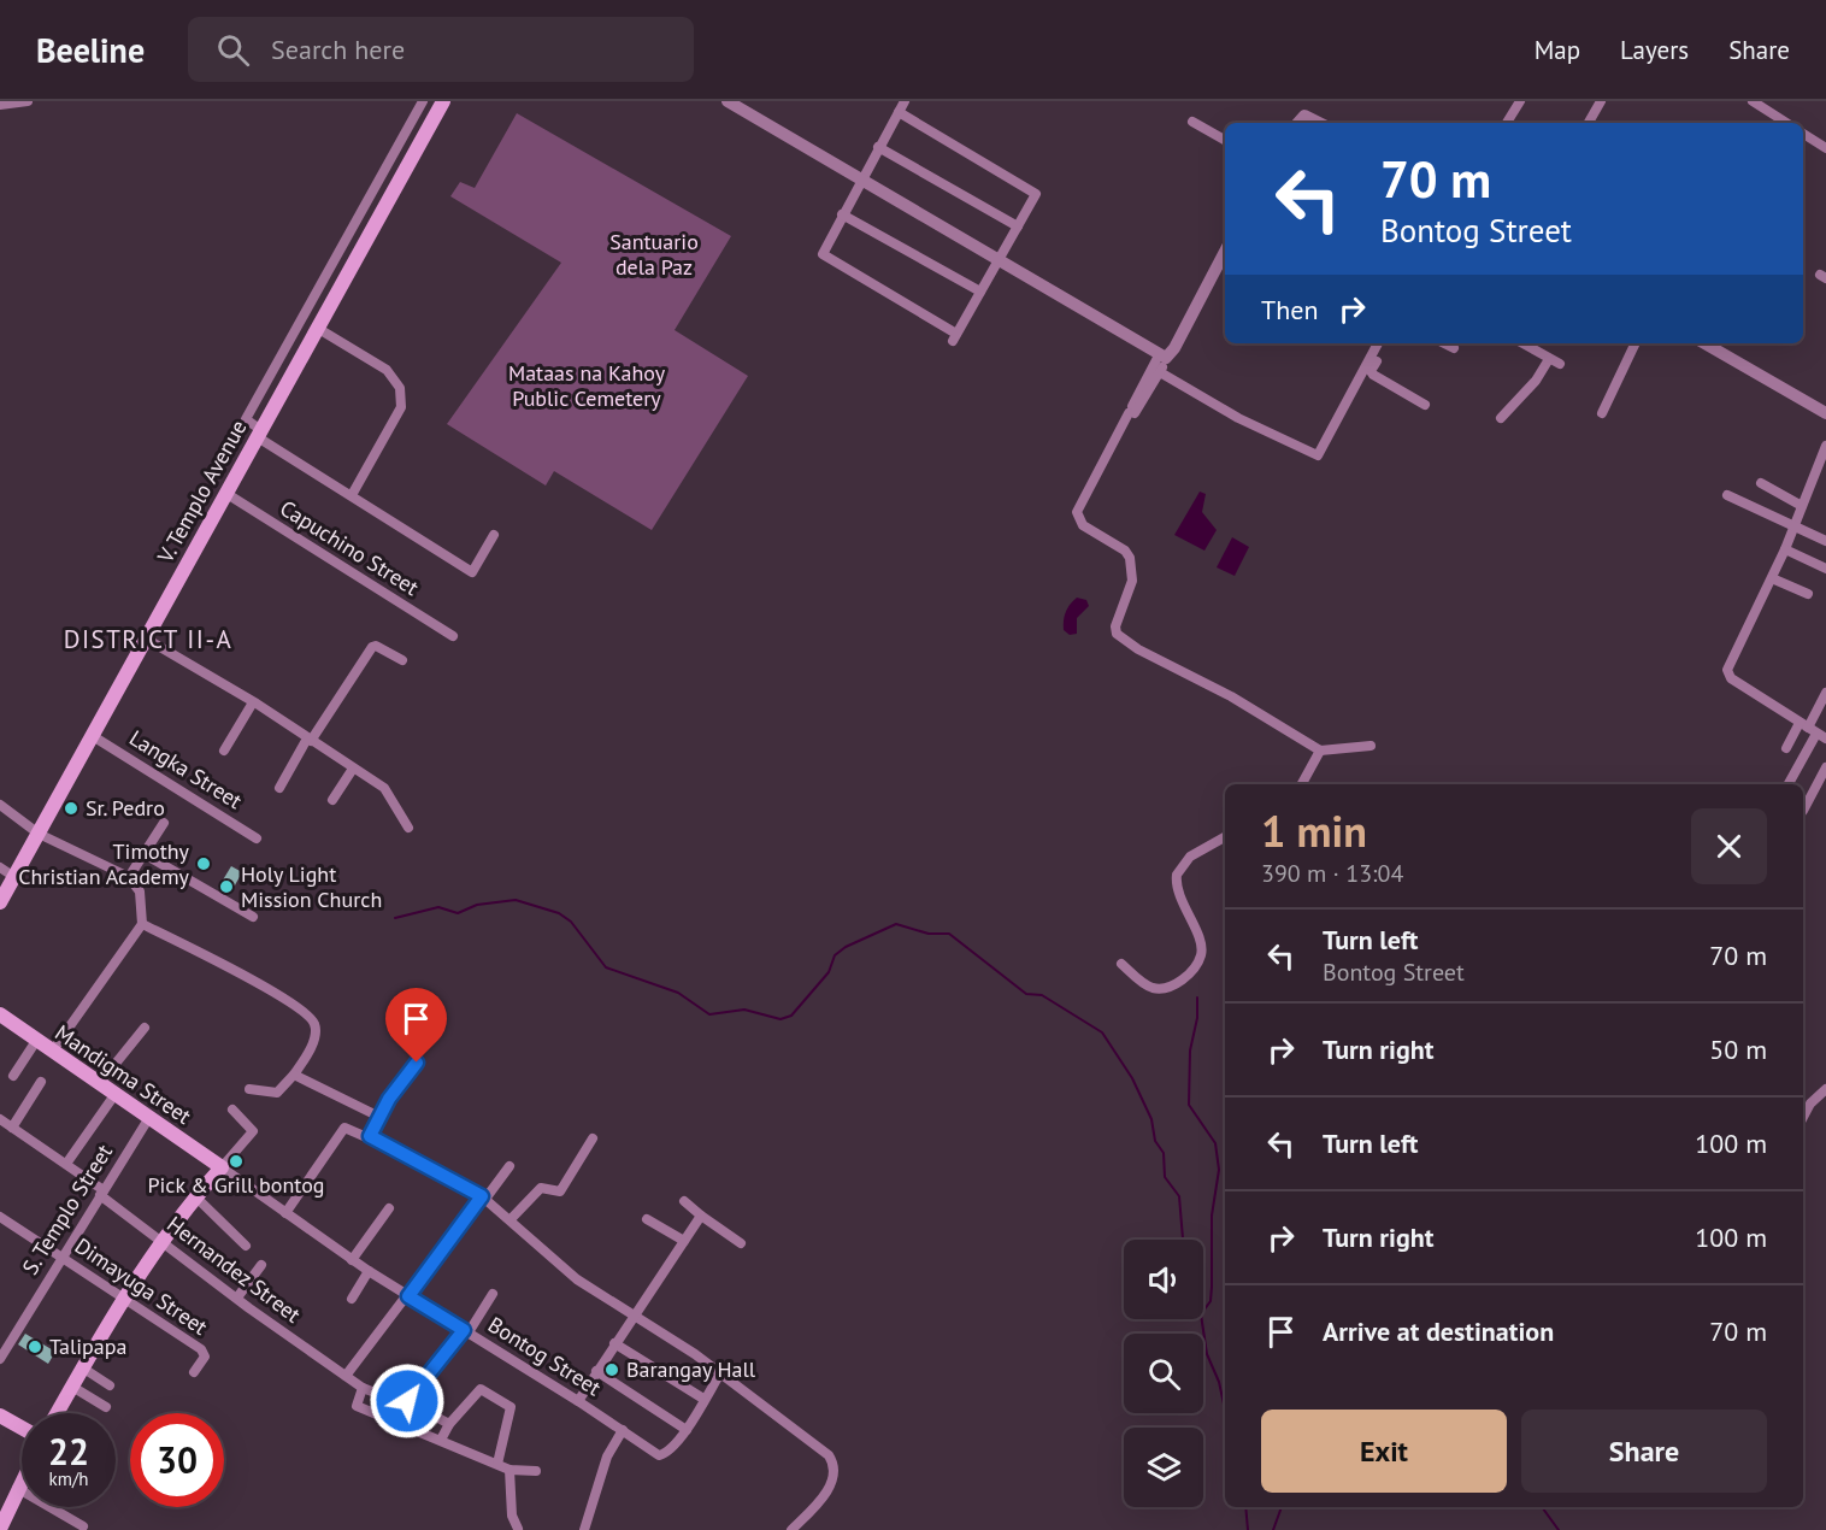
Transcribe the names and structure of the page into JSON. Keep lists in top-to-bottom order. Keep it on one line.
{"streets":{"main road":["V. Templo Avenue","Mandigma Street"],"street":["Capuchino Street","Langka Street","S. Templo Street","Hernandez Street","Dimayuga Street","Bontog Street"]},"crossings":[["V. Templo Avenue","Capuchino Street"],["V. Templo Avenue","Langka Street"],["Mandigma Street","S. Templo Street"],["Mandigma Street","Bontog Street"],["S. Templo Street","Hernandez Street"],["S. Templo Street","Dimayuga Street"]],"districts":["DISTRICT II-A"],"parks":["Santuario dela Paz","Mataas na Kahoy Public Cemetery"],"places":["Sr. Pedro","Timothy Christian Academy","Holy Light Mission Church","Pick & Grill bontog","Talipapa","Barangay Hall"],"page":{"header":"Beeline","search":"Search here","nav":["Map","Layers","Share"],"turn":["70 m","Bontog Street"],"then":"Then","heading":["1 min","390 m · 13:04"],"list":[{"name":"Turn left","note":"Bontog Street","value":"70 m"},{"name":"Turn right","value":"50 m"},{"name":"Turn left","value":"100 m"},{"name":"Turn right","value":"100 m"},{"name":"Arrive at destination","value":"70 m"}],"buttons":["Exit","Share"],"speed":"22 km/h","limit":"30"}}
